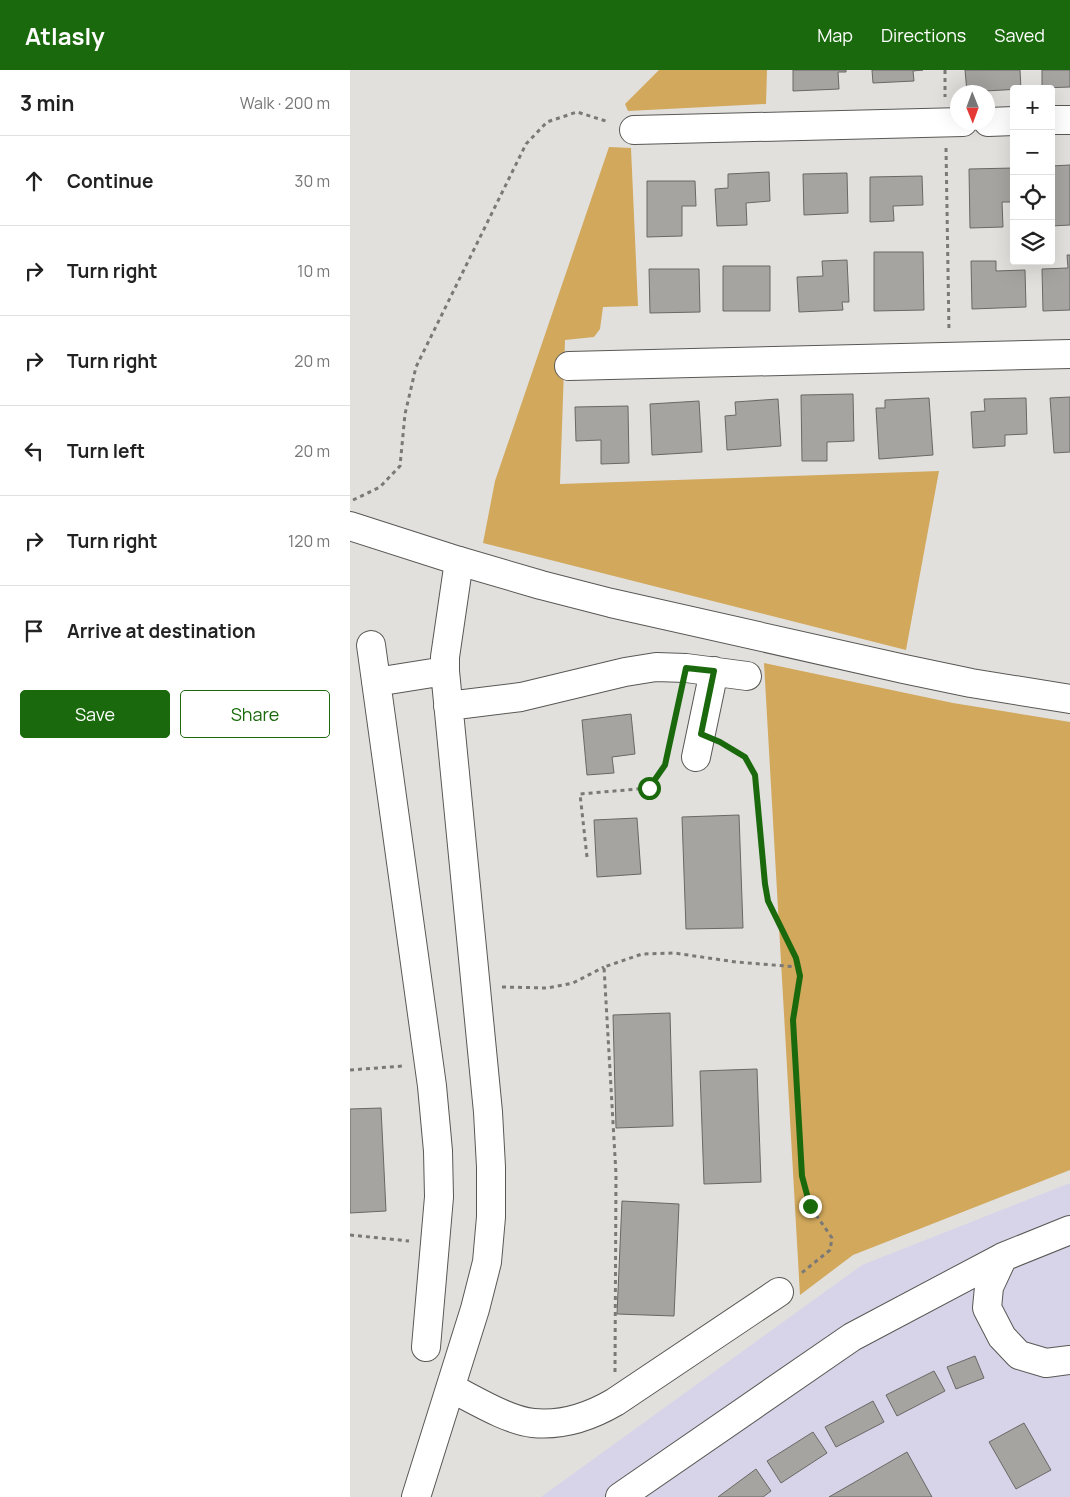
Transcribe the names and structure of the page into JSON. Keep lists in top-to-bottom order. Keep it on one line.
{"north":"bottom","page":{"header":"Atlasly","nav":["Map","Directions","Saved"],"heading":["3 min","Walk · 200 m"],"map_buttons":["+","−"],"list":[["Continue","30 m"],["Turn right","10 m"],["Turn right","20 m"],["Turn left","20 m"],["Turn right","120 m"],"Arrive at destination"],"buttons":["Save","Share"]}}
